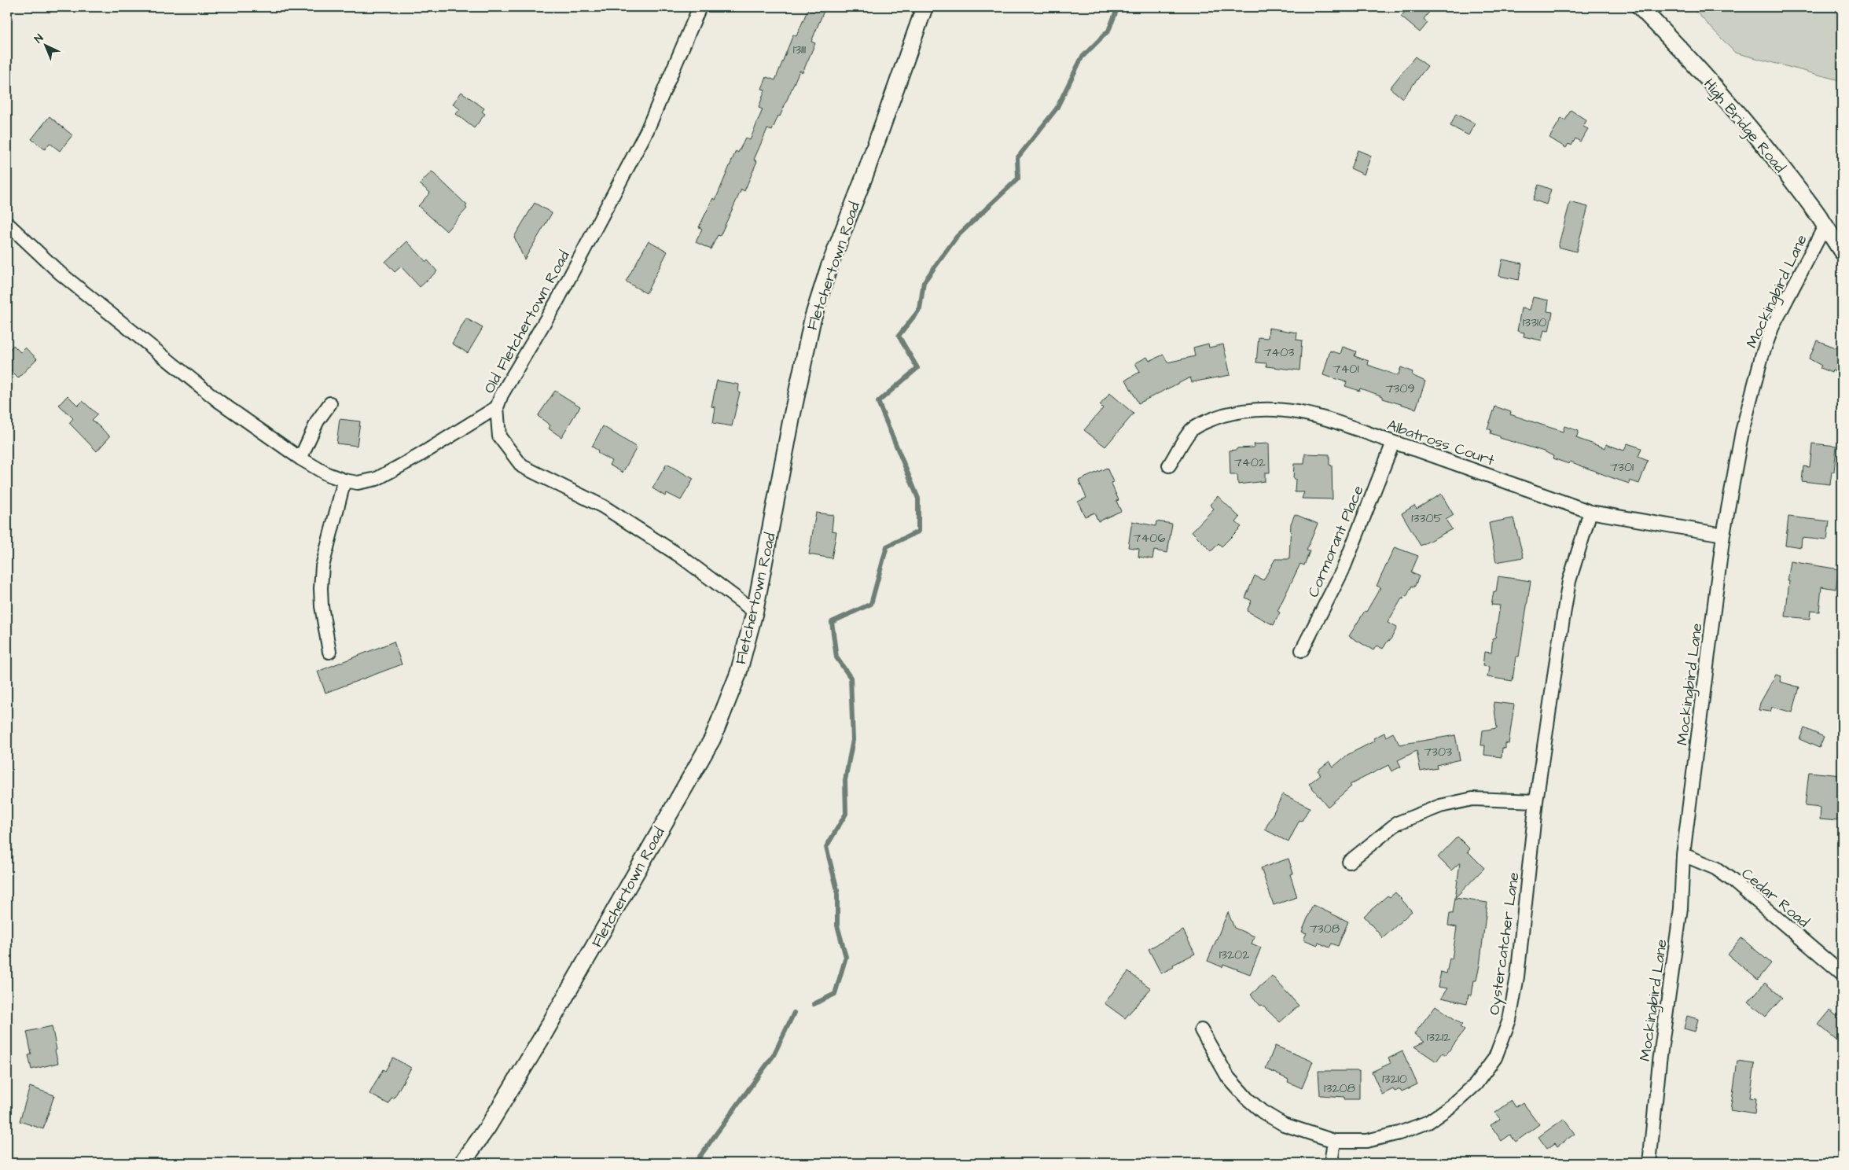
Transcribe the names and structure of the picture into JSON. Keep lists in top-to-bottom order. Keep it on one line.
{"streets":{"street":["High Bridge Road","Fletchertown Road","Mockingbird Lane","Old Fletchertown Road","Albatross Court","Cormorant Place","Cedar Road","Oystercatcher Lane"]},"crossings":[["High Bridge Road","Mockingbird Lane"],["Fletchertown Road","Old Fletchertown Road"],["Mockingbird Lane","Albatross Court"],["Mockingbird Lane","Cedar Road"],["Albatross Court","Cormorant Place"],["Albatross Court","Oystercatcher Lane"]],"house_numbers":["13111","13310","7403","7401","7309","7402","7301","13305","7406","7303","7308","13202","13212","13210","13208"],"north":"top left"}
